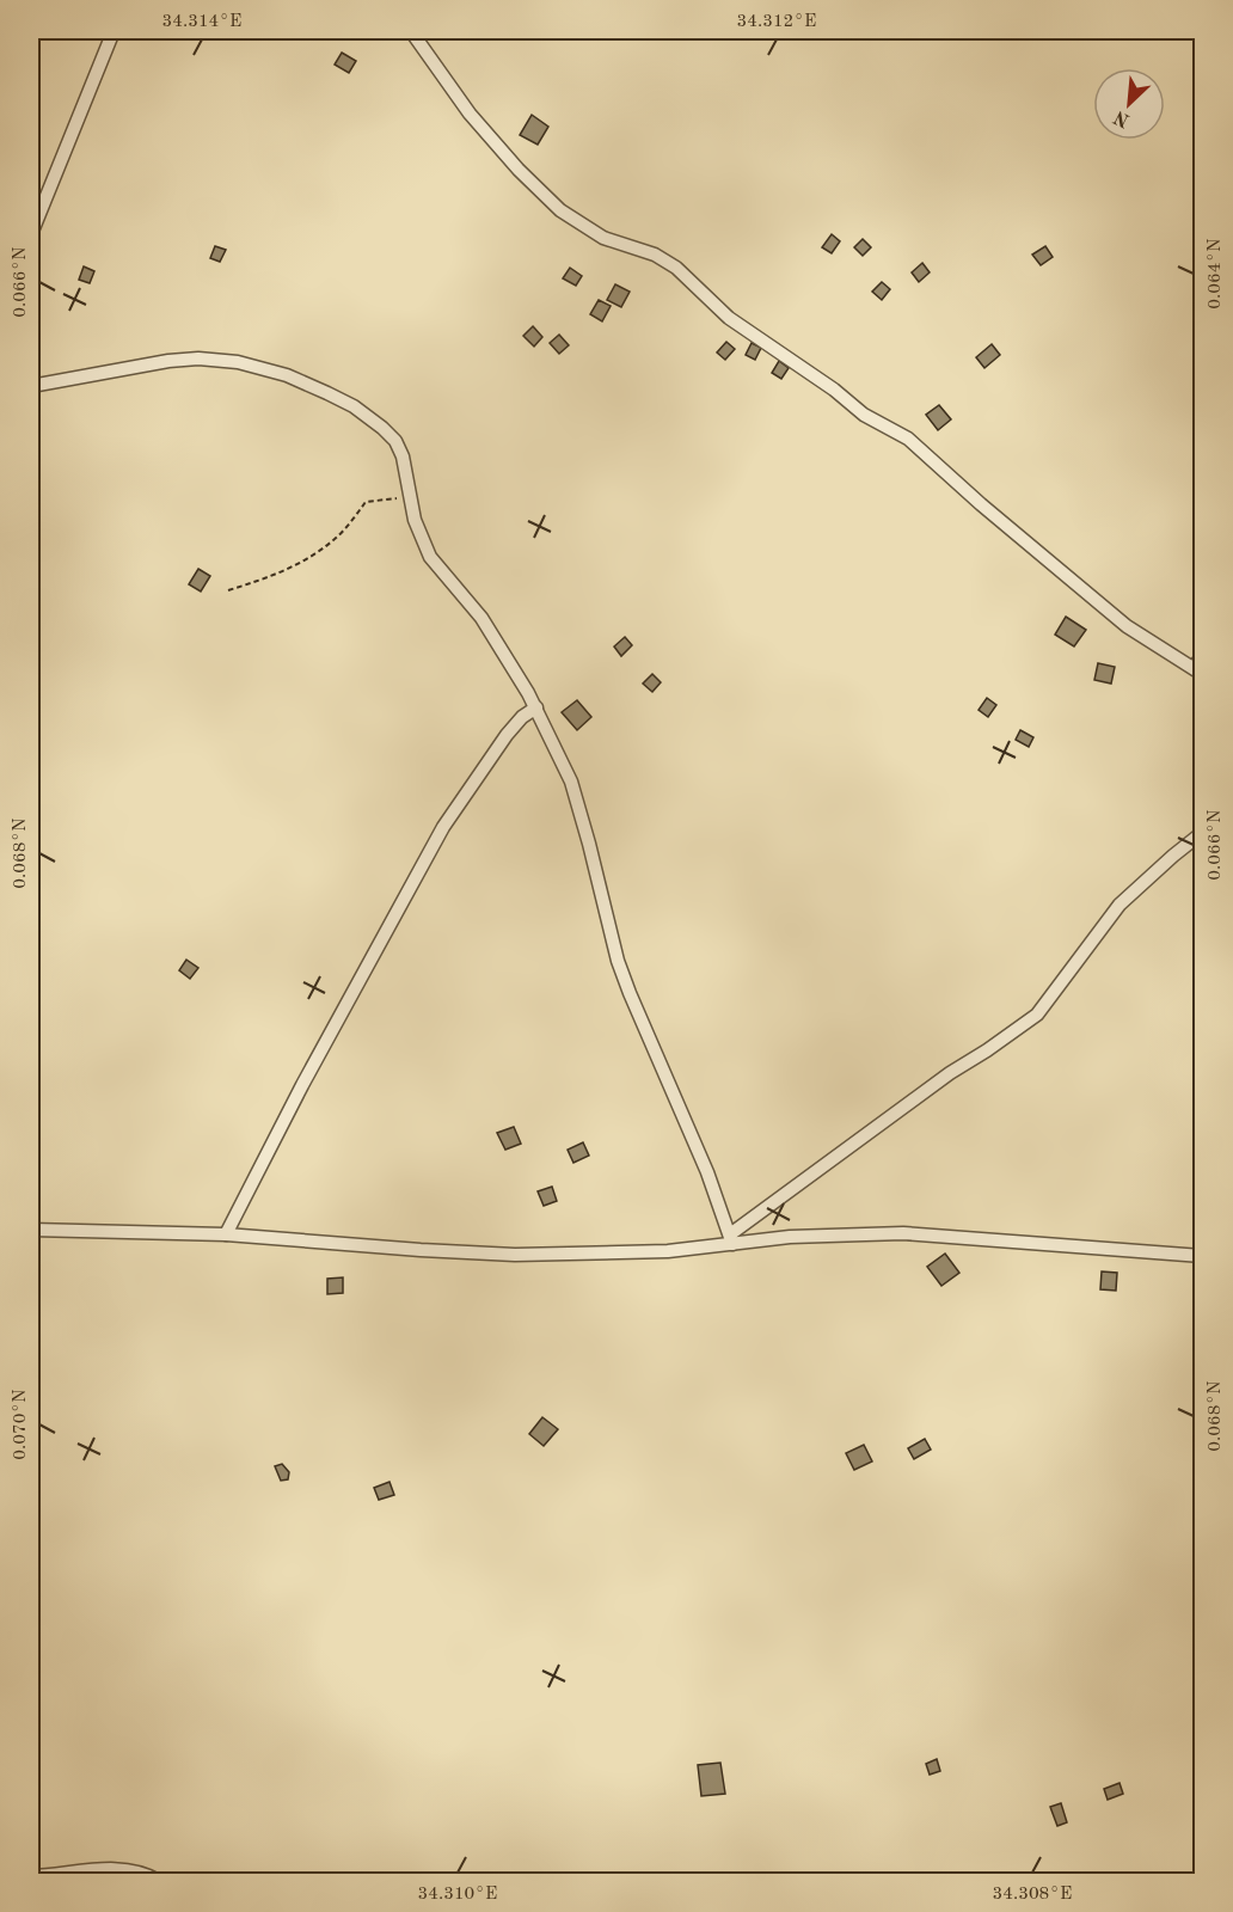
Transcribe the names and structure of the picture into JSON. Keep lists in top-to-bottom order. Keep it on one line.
{"north":"bottom left","coordinates":["34.314°E","34.312°E","0.064°N","0.066°N","0.068°N","0.070°N","34.310°E","34.308°E"]}
